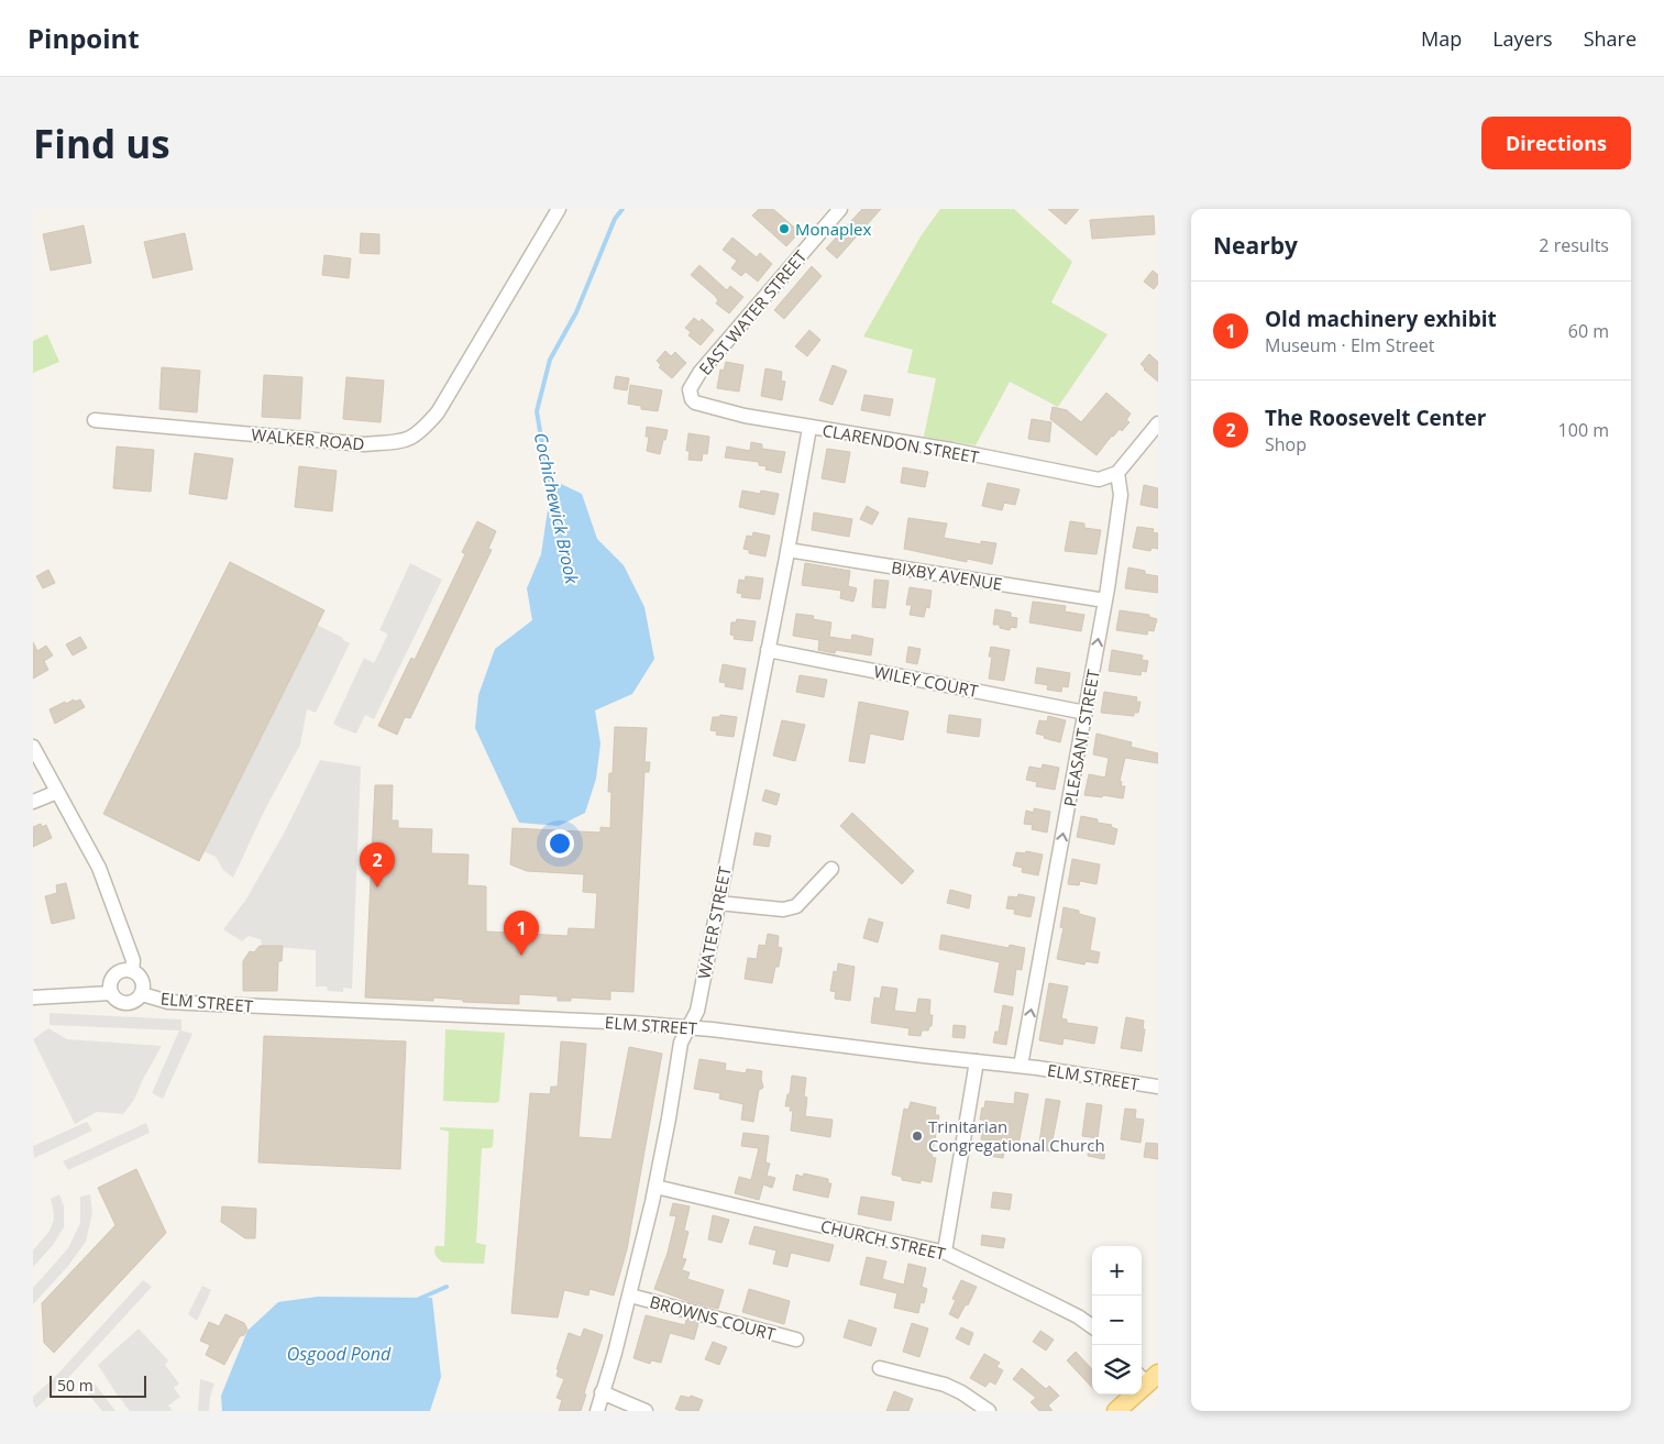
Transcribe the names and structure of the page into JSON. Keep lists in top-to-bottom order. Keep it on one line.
{"streets":{"street":["EAST WATER STREET","WALKER ROAD","CLARENDON STREET","BIXBY AVENUE","WILEY COURT","PLEASANT STREET","WATER STREET","ELM STREET","CHURCH STREET","BROWNS COURT"]},"crossings":[["EAST WATER STREET","CLARENDON STREET"],["CLARENDON STREET","PLEASANT STREET"],["CLARENDON STREET","WATER STREET"],["BIXBY AVENUE","PLEASANT STREET"],["BIXBY AVENUE","WATER STREET"],["WILEY COURT","PLEASANT STREET"],["WILEY COURT","WATER STREET"],["PLEASANT STREET","ELM STREET"],["WATER STREET","ELM STREET"],["WATER STREET","CHURCH STREET"],["WATER STREET","BROWNS COURT"]],"one_way":["PLEASANT STREET"],"water":["Cochichewick Brook","Osgood Pond"],"places":["Monaplex","Trinitarian Congregational Church"],"scale_bar":"50 m","page":{"header":"Pinpoint","nav":["Map","Layers","Share"],"buttons":"Directions","title":"Find us","heading":["Nearby","2 results"],"list":[{"mark":"1","name":"Old machinery exhibit","note":"Museum · Elm Street","value":"60 m"},{"mark":"2","name":"The Roosevelt Center","note":"Shop","value":"100 m"}],"pins":["2","1"],"map_buttons":["+","−"],"scale":"50 m"}}
